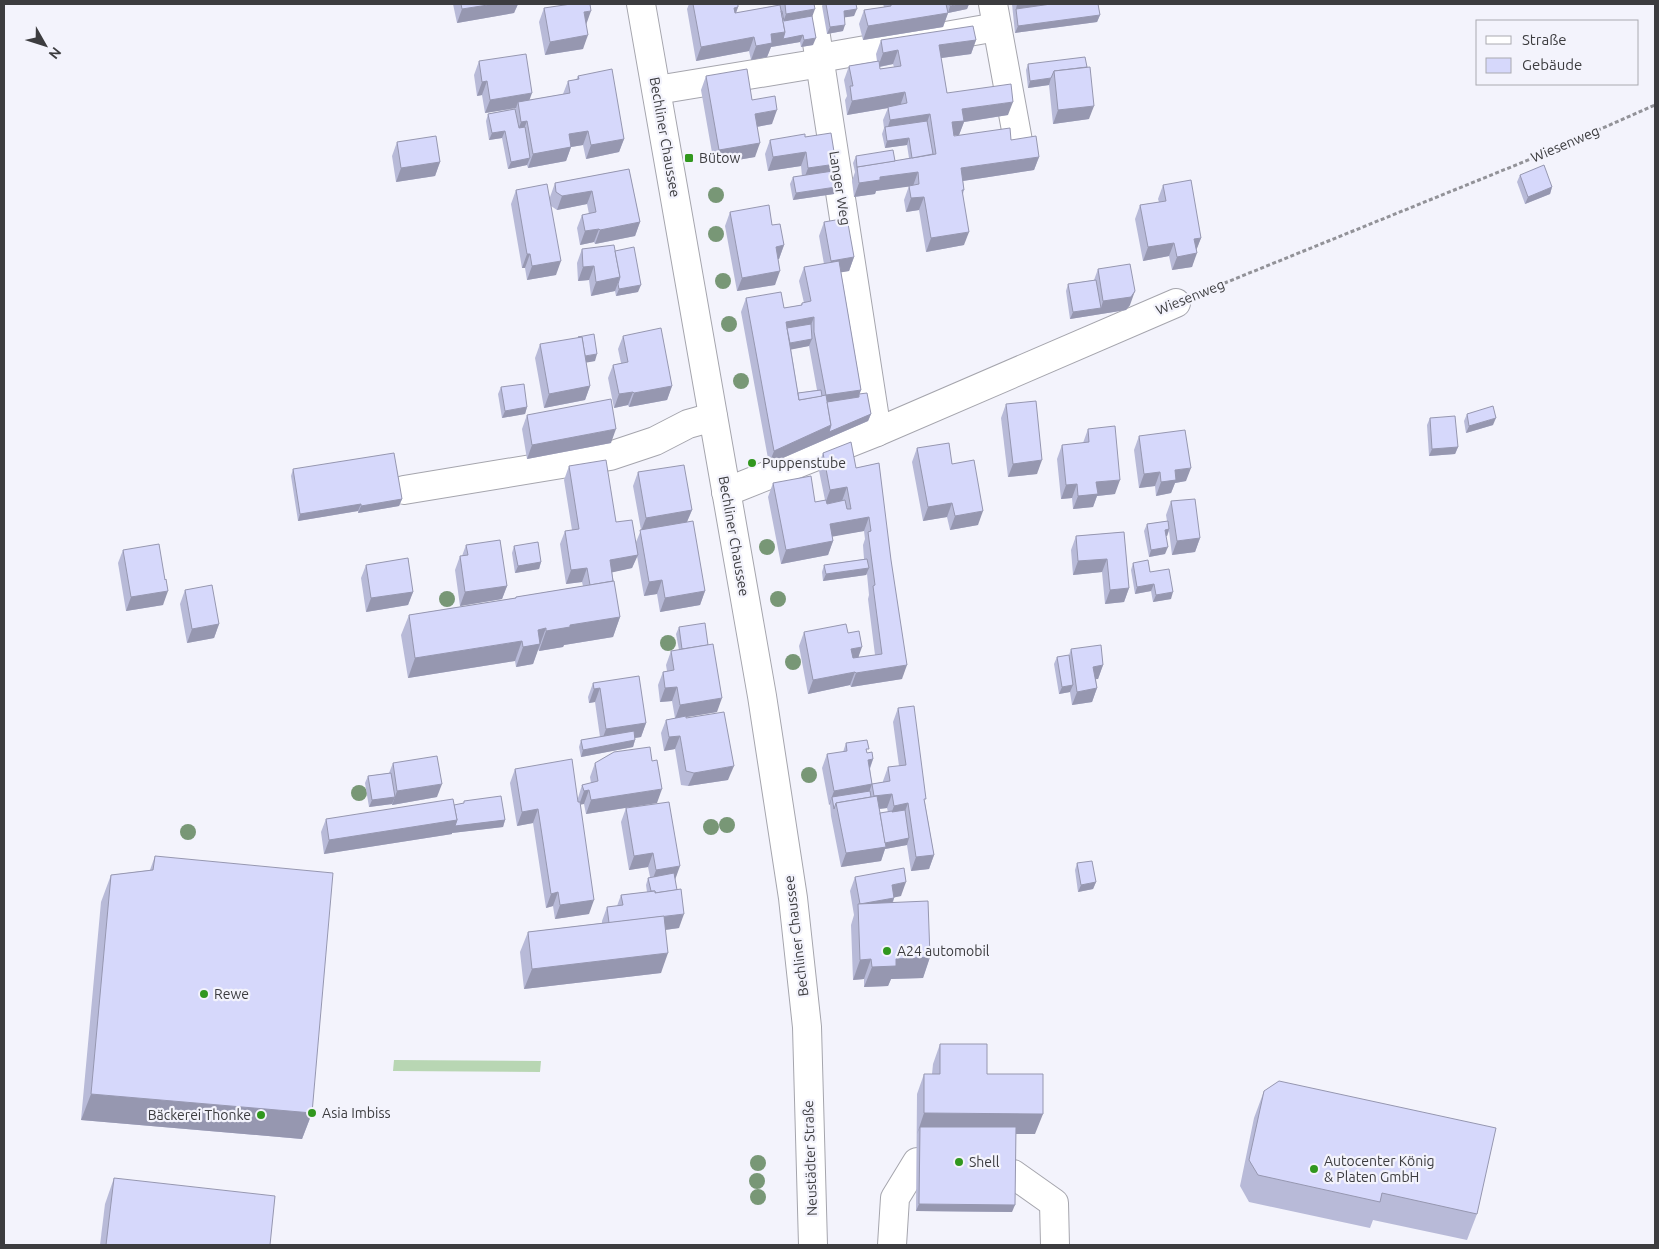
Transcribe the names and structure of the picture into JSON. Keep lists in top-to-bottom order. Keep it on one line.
{"streets":{"street":["Bechliner Chaussee","Wiesenweg","Langer Weg","Neustädter Straße"]},"crossings":[["Bechliner Chaussee","Wiesenweg"],["Bechliner Chaussee","Neustädter Straße"],["Wiesenweg","Langer Weg"]],"places":{"transit":["Bütow"],"other":["Puppenstube","A24 automobil","Rewe","Asia Imbiss","Bäckerei Thonke","Shell","Autocenter König & Platen GmbH"]},"legend":["Straße","Gebäude"],"north":"bottom right"}
